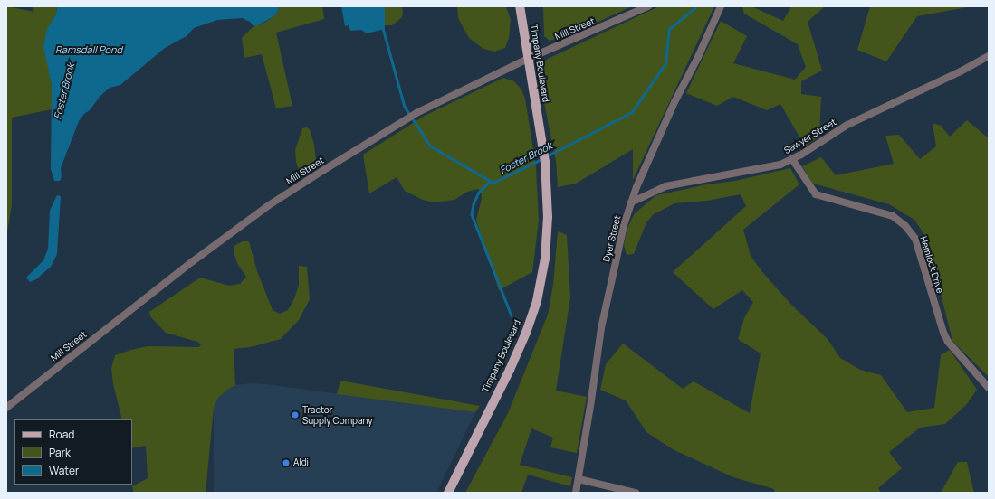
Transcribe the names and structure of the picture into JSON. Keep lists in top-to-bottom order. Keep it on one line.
{"streets":{"main road":["Timpany Boulevard"],"street":["Mill Street","Sawyer Street","Dyer Street","Hemlock Drive"]},"crossings":[["Mill Street","Timpany Boulevard"],["Sawyer Street","Dyer Street"],["Sawyer Street","Hemlock Drive"]],"water":["Ramsdall Pond","Foster Brook"],"places":["Tractor Supply Company","Aldi"],"legend":["Road","Park","Water"]}
